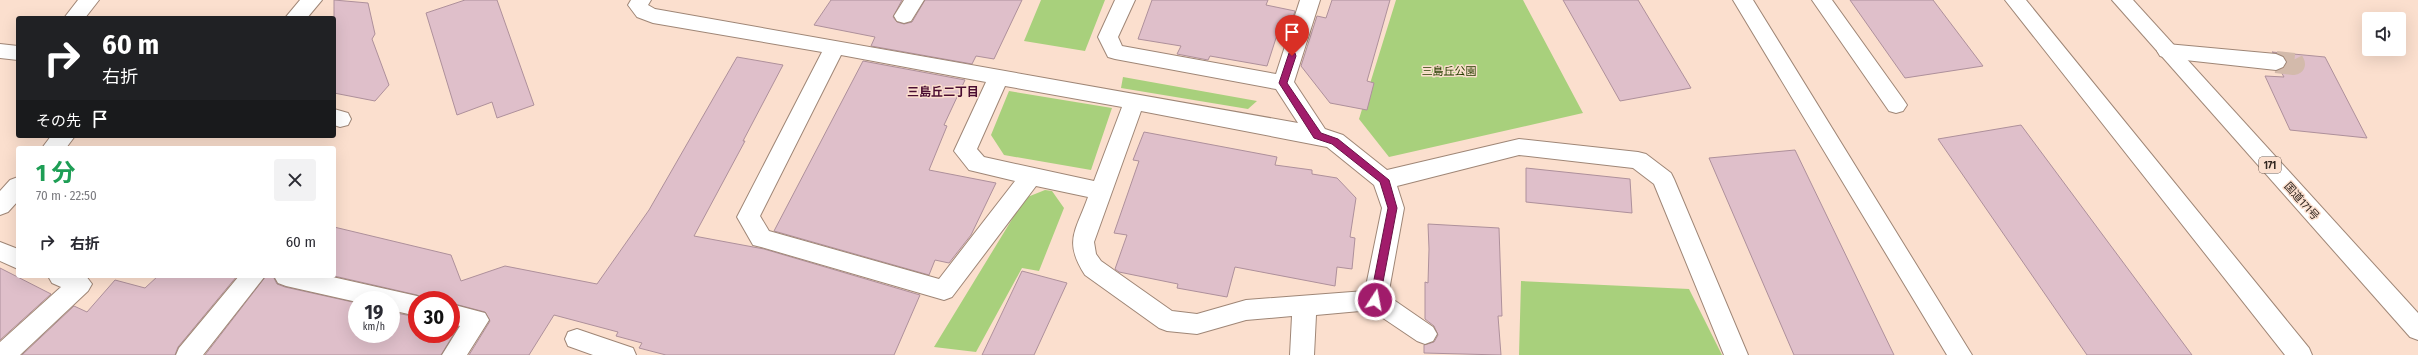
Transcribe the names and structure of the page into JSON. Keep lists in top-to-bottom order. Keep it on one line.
{"streets":{"main road":["171","国道171号"]},"districts":["三島丘二丁目"],"parks":["三島丘公園"],"page":{"turn":["60 m","右折"],"then":"その先","heading":["1 分","70 m · 22:50"],"list":[{"name":"右折","value":"60 m"}],"speed":"19 km/h","limit":"30"}}
